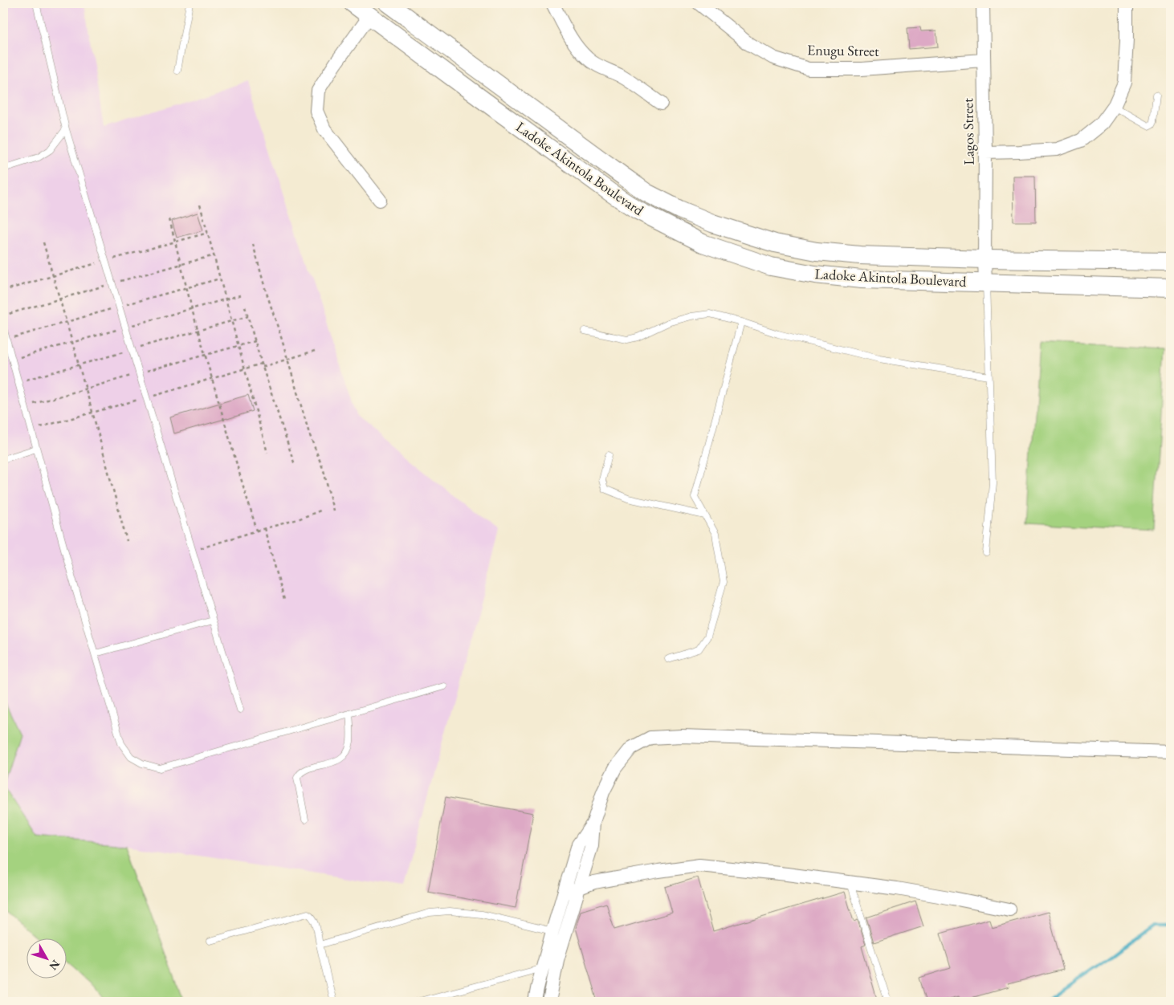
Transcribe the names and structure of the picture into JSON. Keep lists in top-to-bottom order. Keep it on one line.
{"streets":{"street":["Enugu Street","Lagos Street","Ladoke Akintola Boulevard"]},"crossings":[["Enugu Street","Lagos Street"],["Lagos Street","Ladoke Akintola Boulevard"]],"north":"bottom right"}
